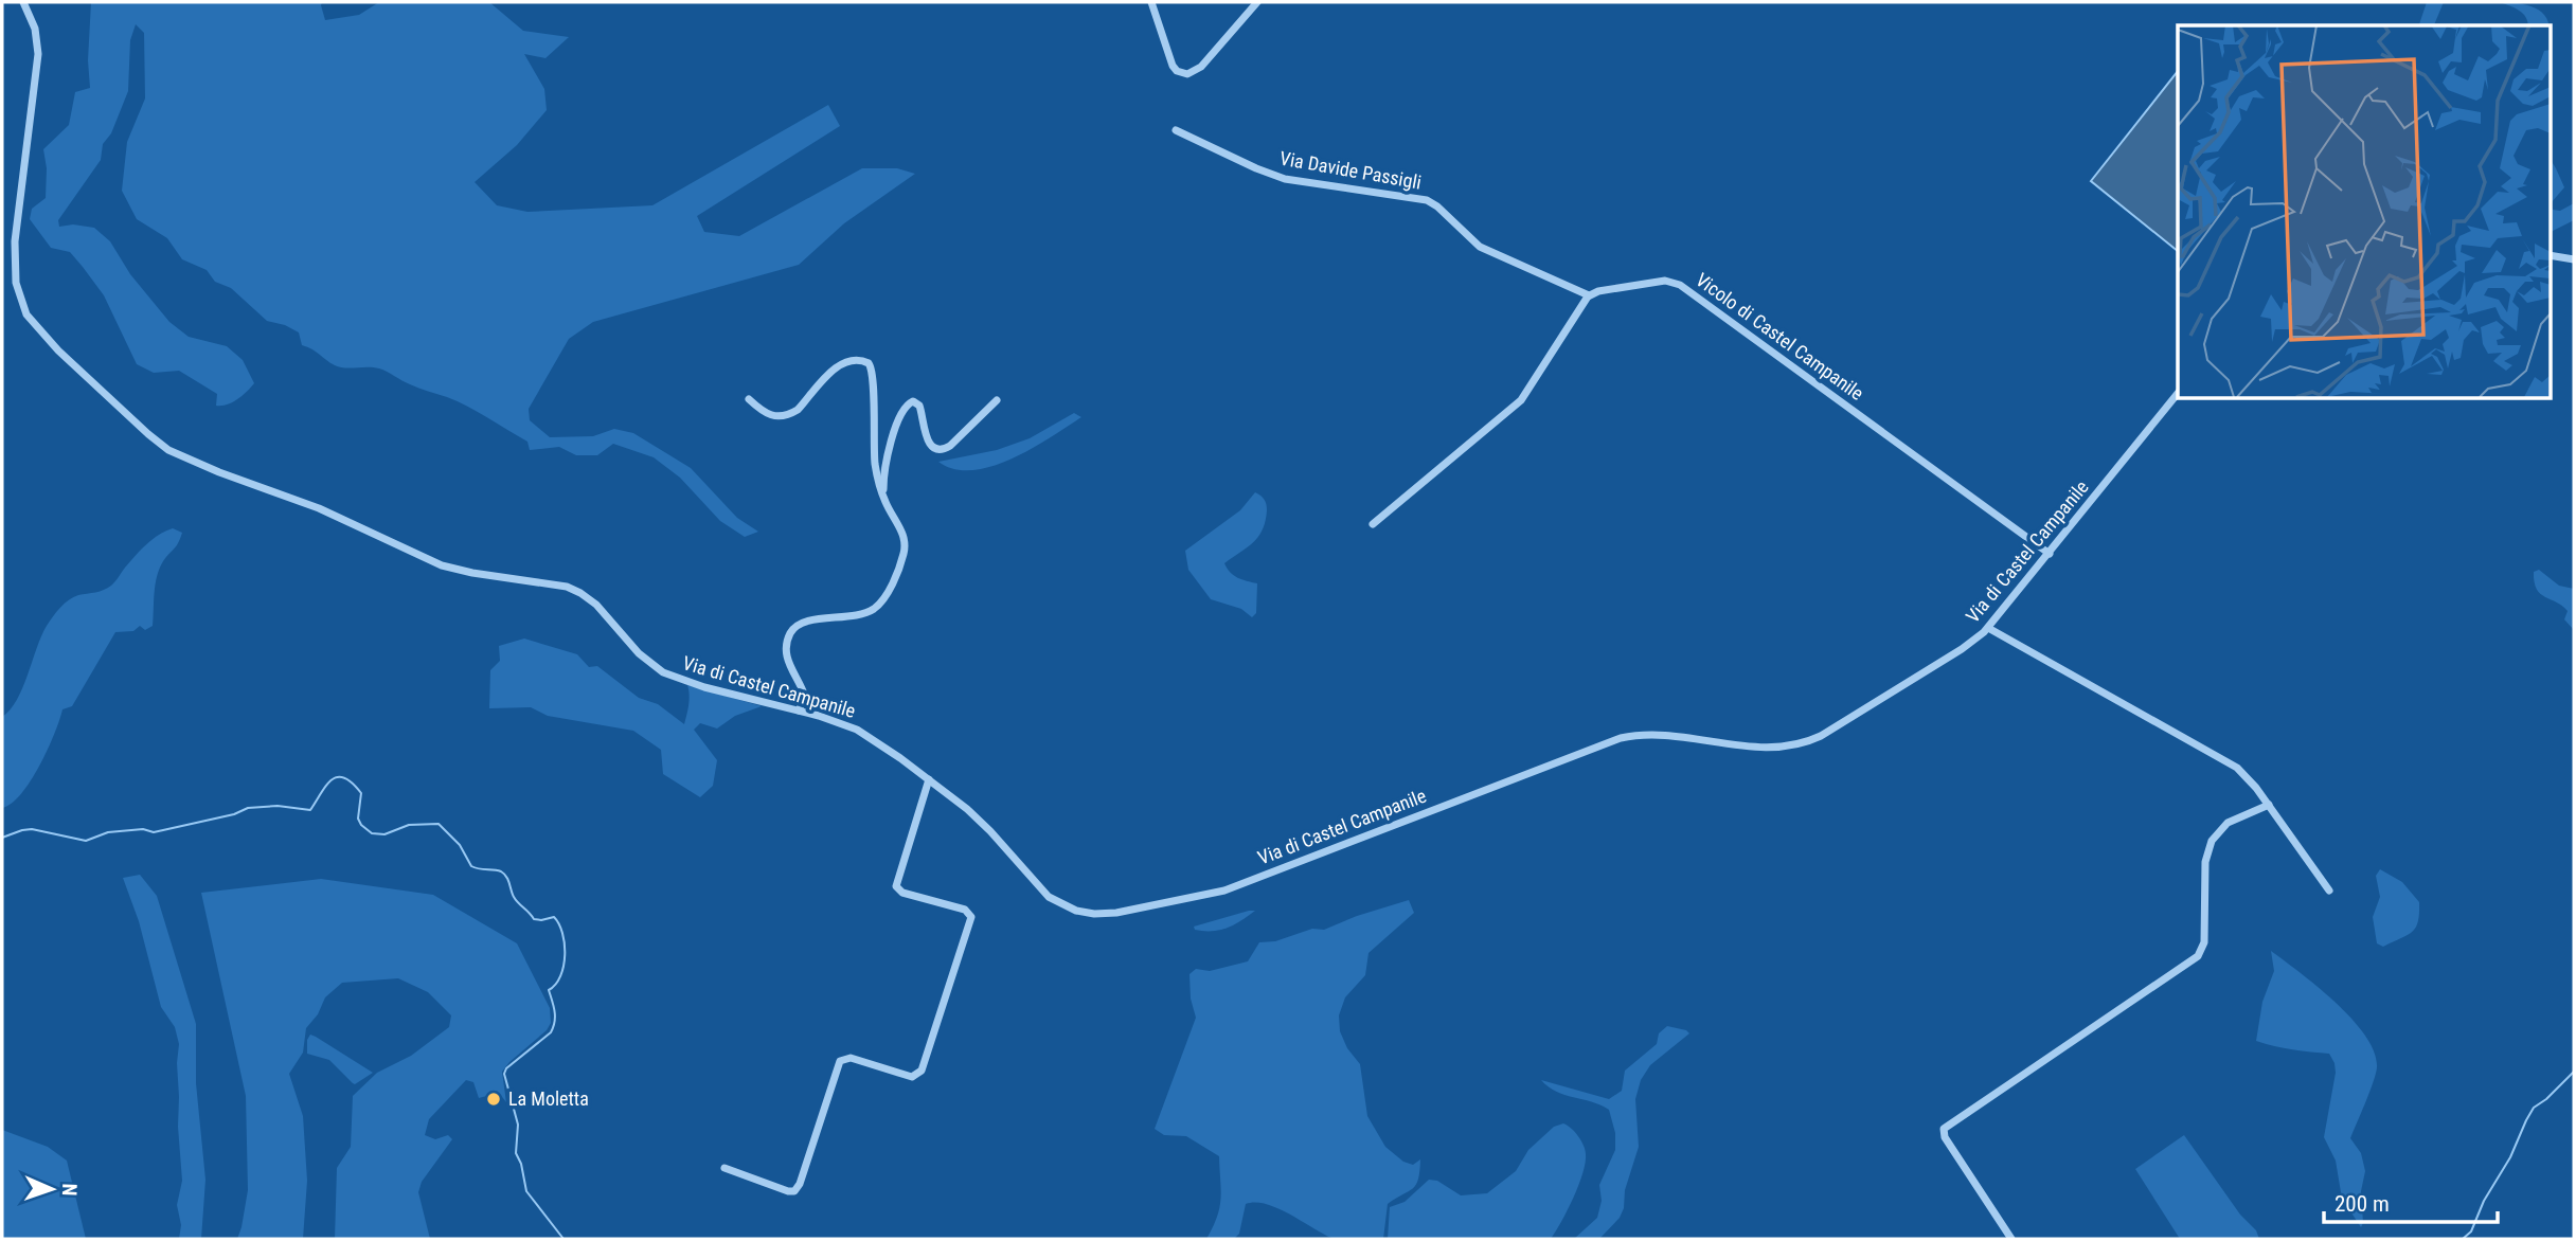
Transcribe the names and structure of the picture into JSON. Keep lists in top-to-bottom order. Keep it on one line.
{"streets":{"street":["Via Davide Passigli","Vicolo di Castel Campanile","Via di Castel Campanile"]},"crossings":[["Via Davide Passigli","Vicolo di Castel Campanile"],["Vicolo di Castel Campanile","Via di Castel Campanile"]],"places":["La Moletta"],"scale_bar":"200 m","north":"right"}
